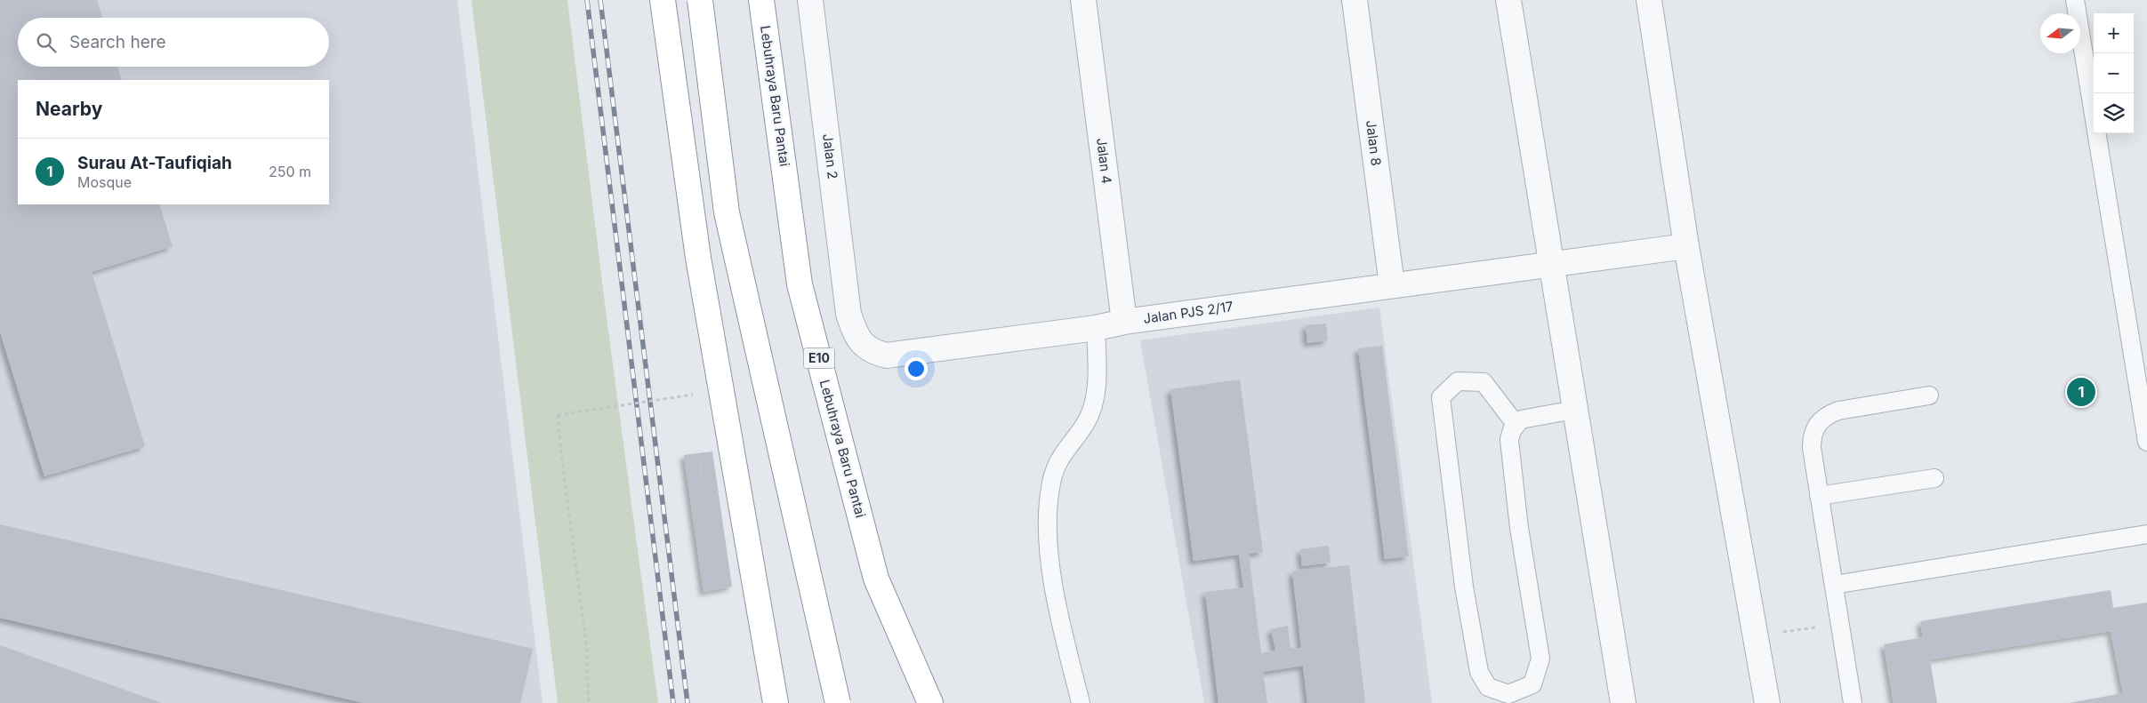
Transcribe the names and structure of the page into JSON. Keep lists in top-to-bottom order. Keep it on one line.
{"streets":{"highway":["Lebuhraya Baru Pantai","E10"],"street":["Jalan 8","Jalan 2","Jalan 4","Jalan PJS 2/17"]},"crossings":[["Jalan 8","Jalan PJS 2/17"],["Jalan 2","Jalan PJS 2/17"],["Jalan 4","Jalan PJS 2/17"]],"north":"left","page":{"map_buttons":["+","−"],"search":"Search here","heading":"Nearby","list":[{"mark":"1","name":"Surau At-Taufiqiah","note":"Mosque","value":"250 m"}],"pins":"1"}}
